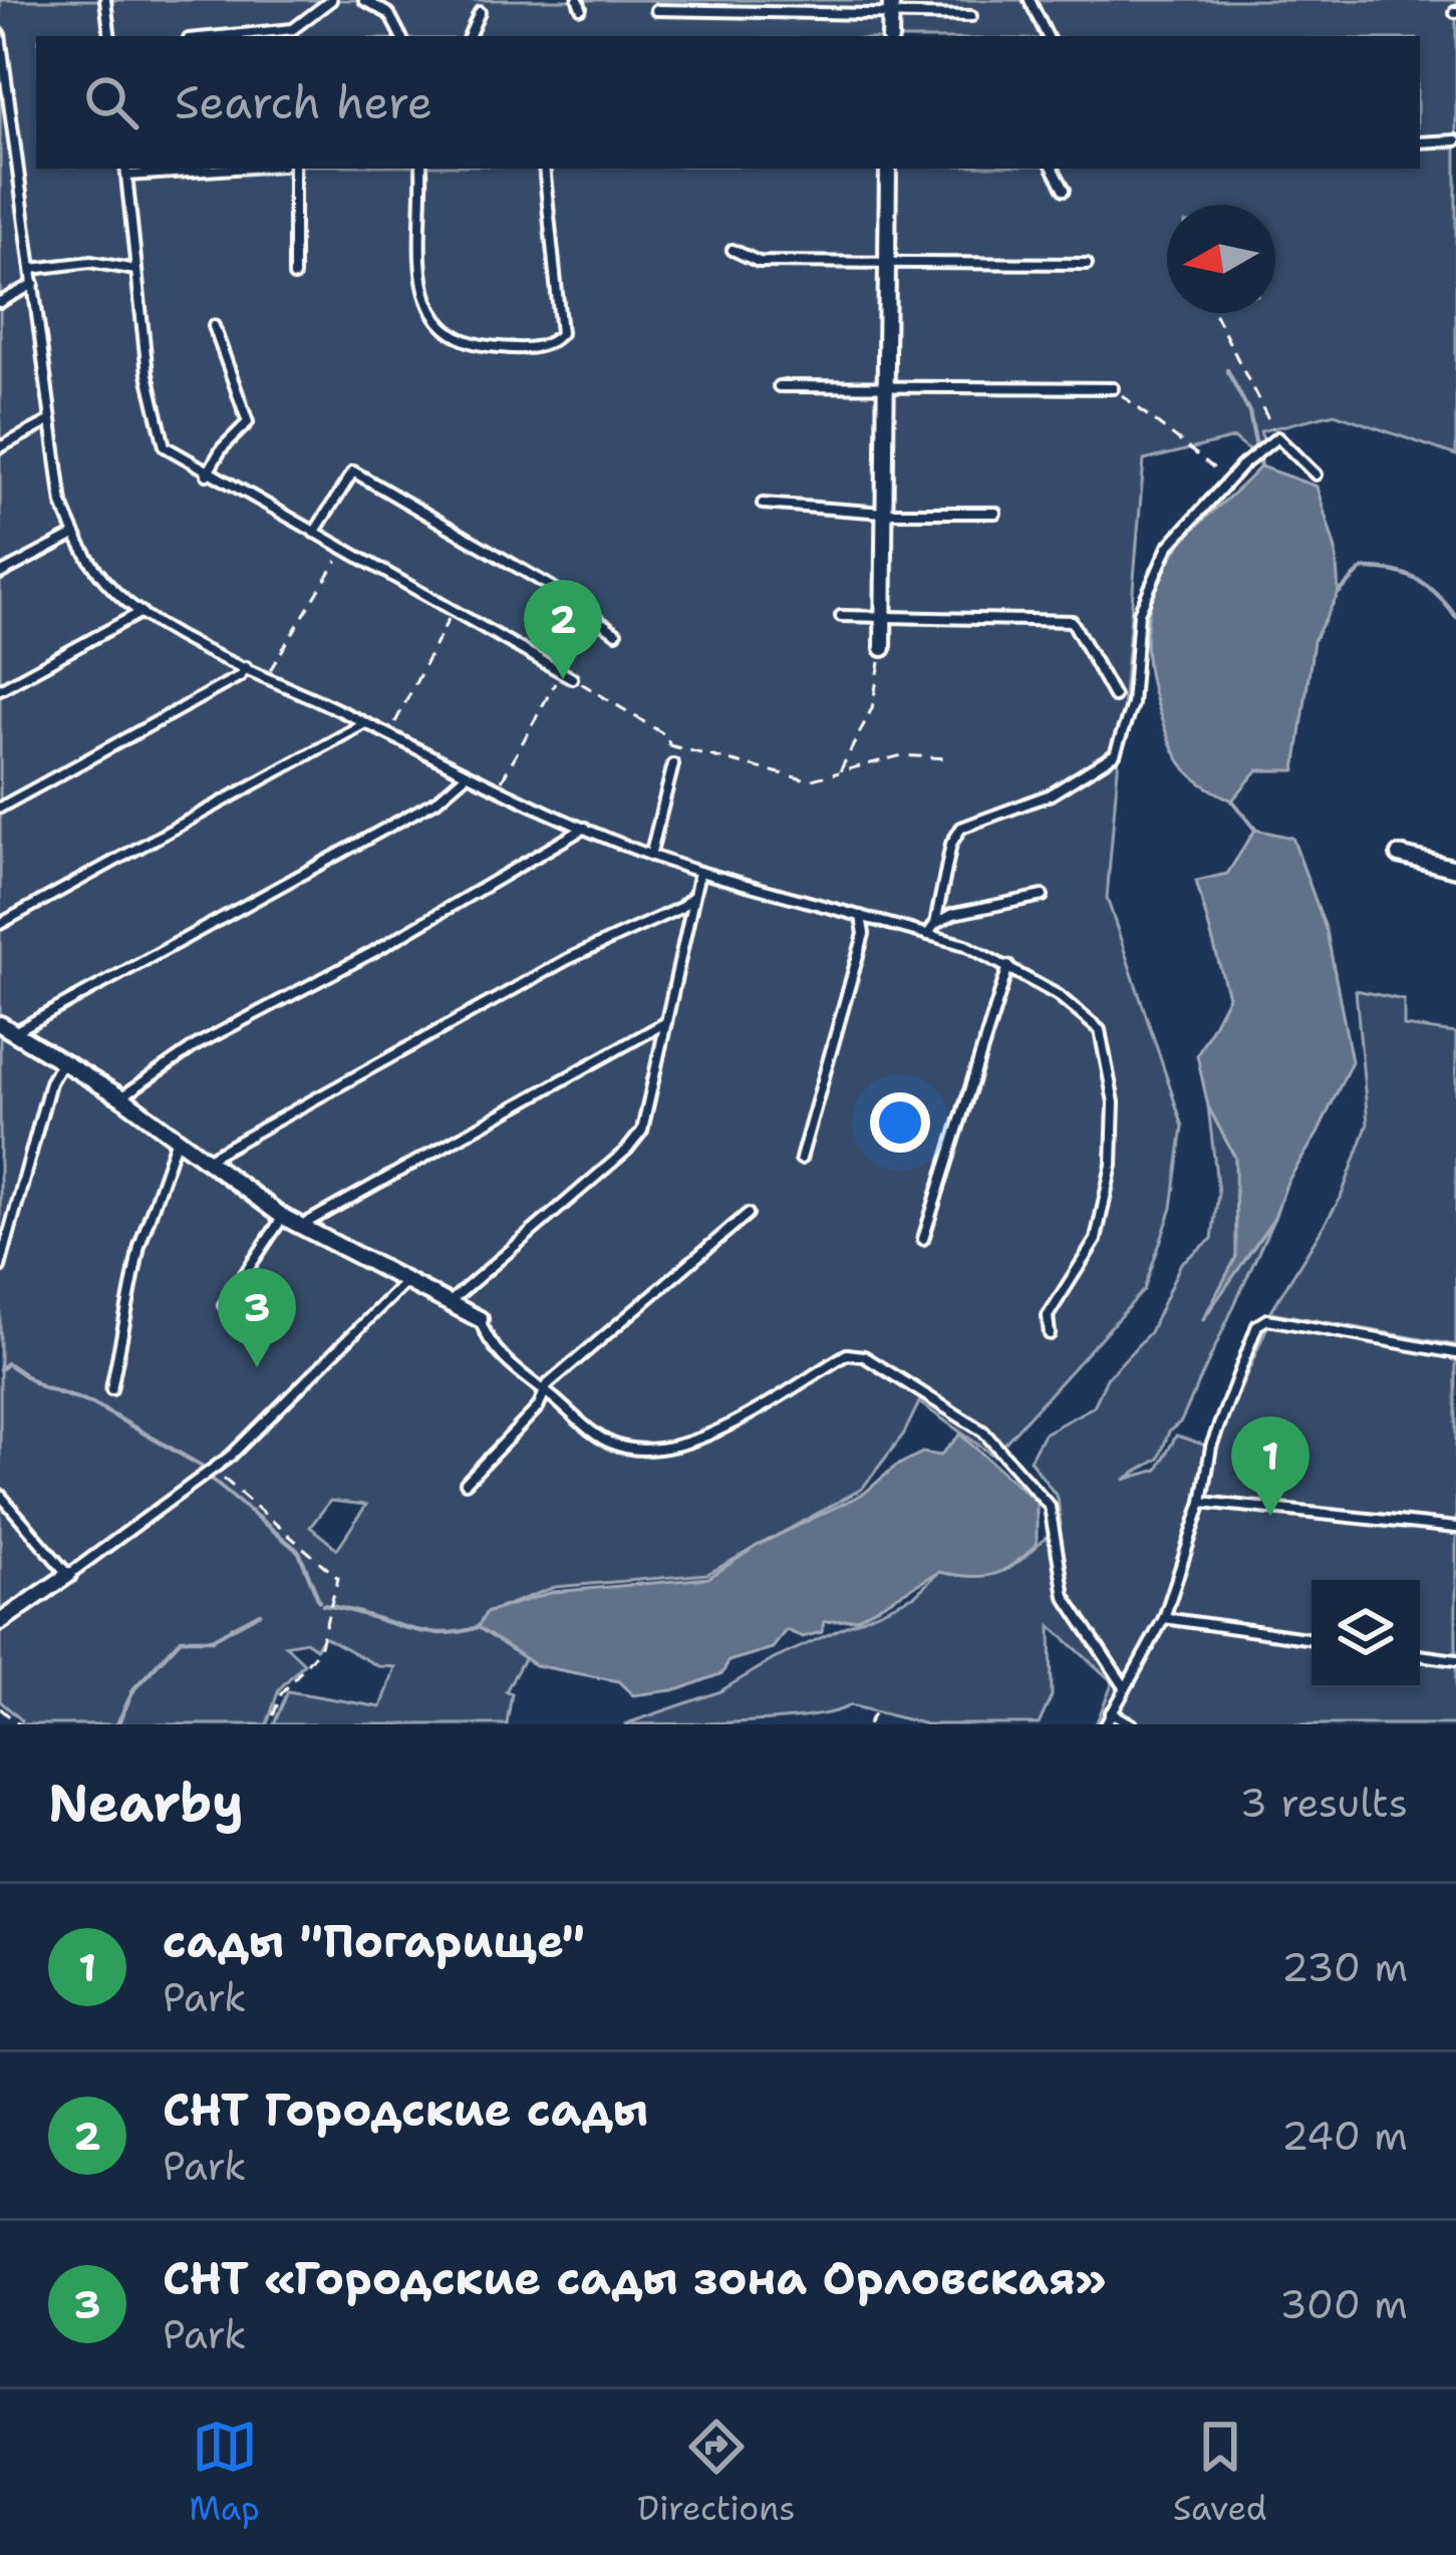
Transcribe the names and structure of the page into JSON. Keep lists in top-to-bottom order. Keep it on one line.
{"north":"left","page":{"search":"Search here","pins":["2","3","1"],"heading":["Nearby","3 results"],"list":[{"mark":"1","name":"сады \"Погарище\"","note":"Park","value":"230 m"},{"mark":"2","name":"СНТ Городские сады","note":"Park","value":"240 m"},{"mark":"3","name":"СНТ «Городские сады зона Орловская»","note":"Park","value":"300 m"}],"nav":["Map","Directions","Saved"]}}
